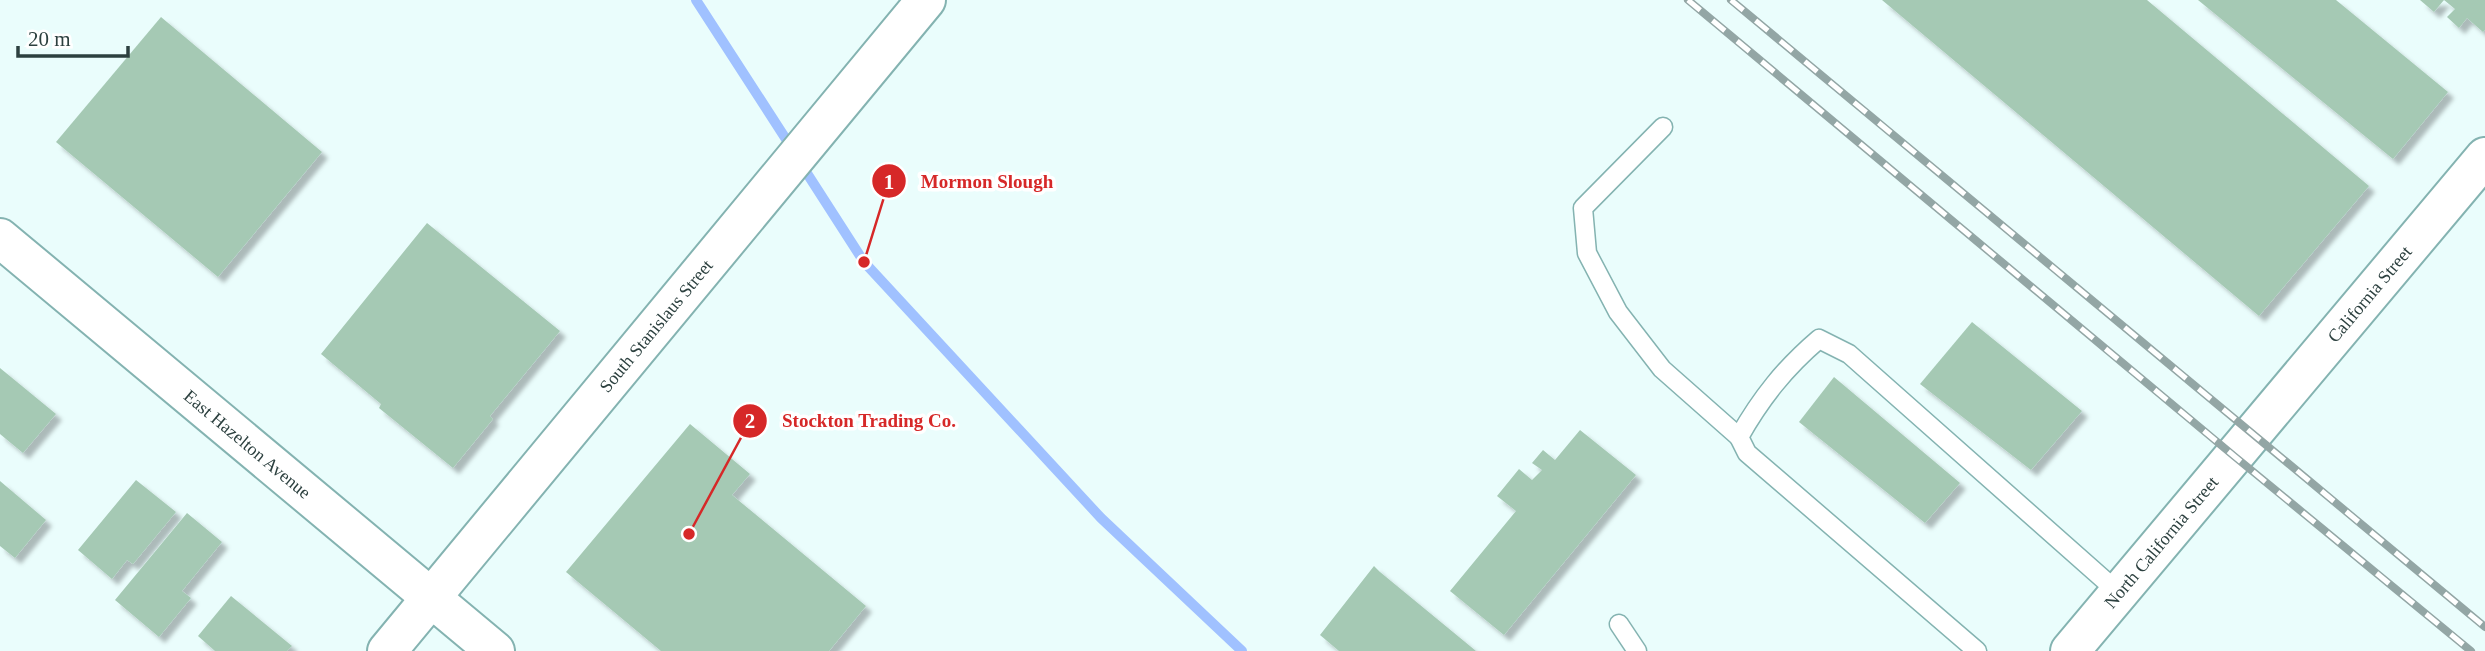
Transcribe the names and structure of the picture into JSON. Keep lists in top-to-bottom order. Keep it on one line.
{"streets":{"street":["California Street","South Stanislaus Street","East Hazelton Avenue","North California Street"]},"crossings":[["California Street","North California Street"],["South Stanislaus Street","East Hazelton Avenue"]],"places":["Mormon Slough","Stockton Trading Co."],"scale_bar":"20 m"}
